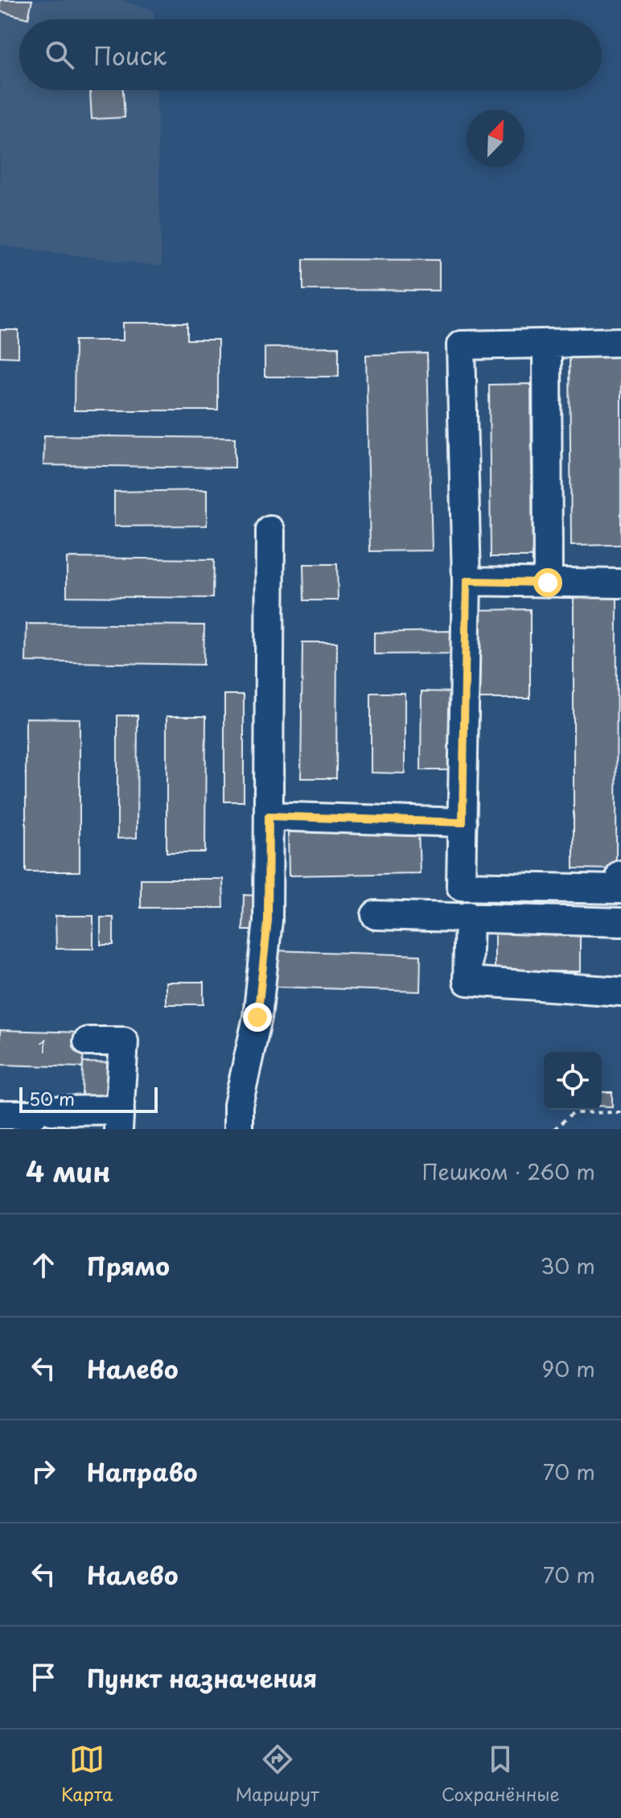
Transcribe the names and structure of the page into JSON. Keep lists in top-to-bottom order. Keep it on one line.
{"house_numbers":["1"],"scale_bar":"50 m","north":"top right","page":{"search":"Поиск","scale":"50 m","heading":["4 мин","Пешком · 260 m"],"list":[["Прямо","30 m"],["Налево","90 m"],["Направо","70 m"],["Налево","70 m"],"Пункт назначения"],"nav":["Карта","Маршрут","Сохранённые"]}}
